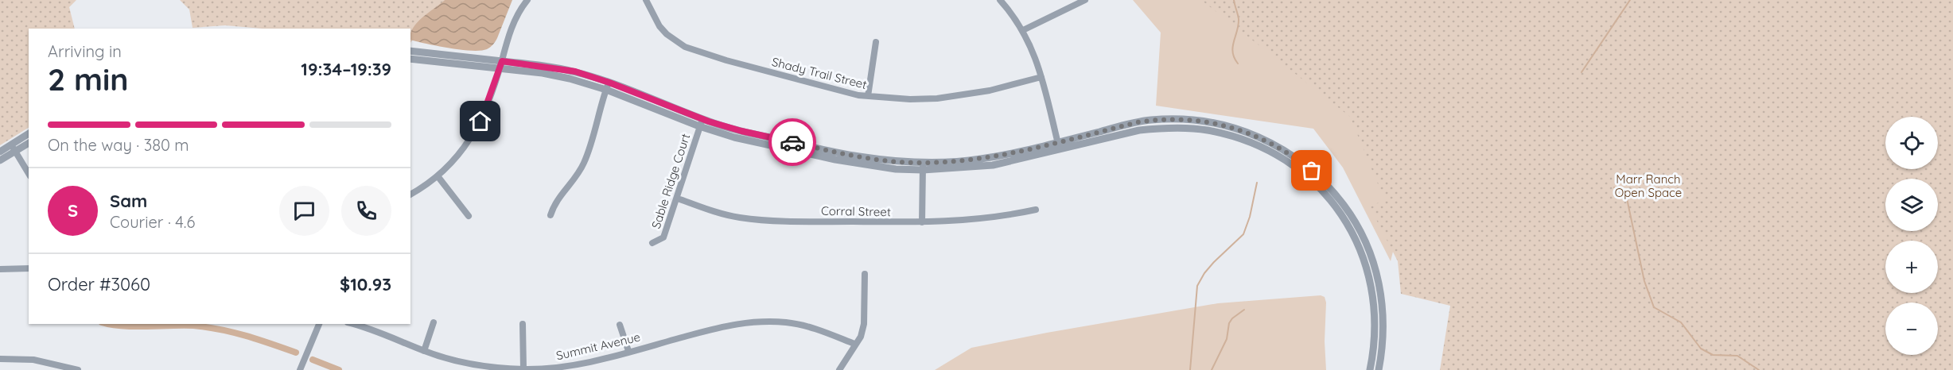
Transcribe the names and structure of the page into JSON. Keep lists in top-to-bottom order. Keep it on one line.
{"streets":{"street":["Shady Trail Street","Sable Ridge Court","Corral Street","Summit Avenue"]},"crossings":[["Sable Ridge Court","Corral Street"]],"parks":["Marr Ranch Open Space"],"page":{"heading":["2 min","Arriving in","19:34–19:39"],"panel":["Sam","Courier · 4.6","Order #3060","$10.93"],"bar":"On the way · 380 m","map_buttons":["+","−"],"round":"S"}}
